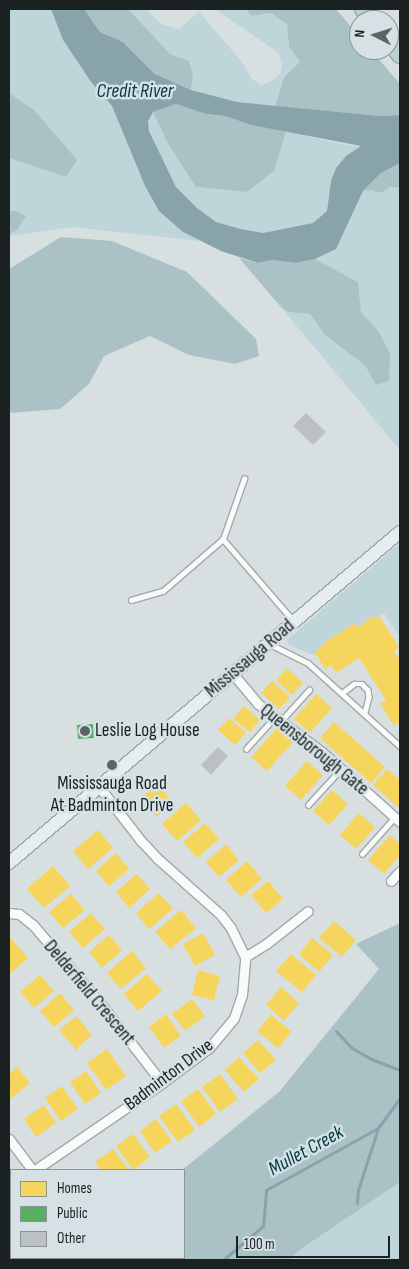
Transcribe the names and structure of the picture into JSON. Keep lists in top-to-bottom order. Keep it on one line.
{"streets":{"main road":["Mississauga Road"],"street":["Queensborough Gate","Delderfield Crescent","Badminton Drive"]},"crossings":[["Mississauga Road","Queensborough Gate"],["Delderfield Crescent","Badminton Drive"]],"water":["Credit River","Mullet Creek"],"places":["Leslie Log House","Mississauga Road At Badminton Drive"],"legend":["Homes","Public","Other"],"scale_bar":"100 m","north":"left"}
